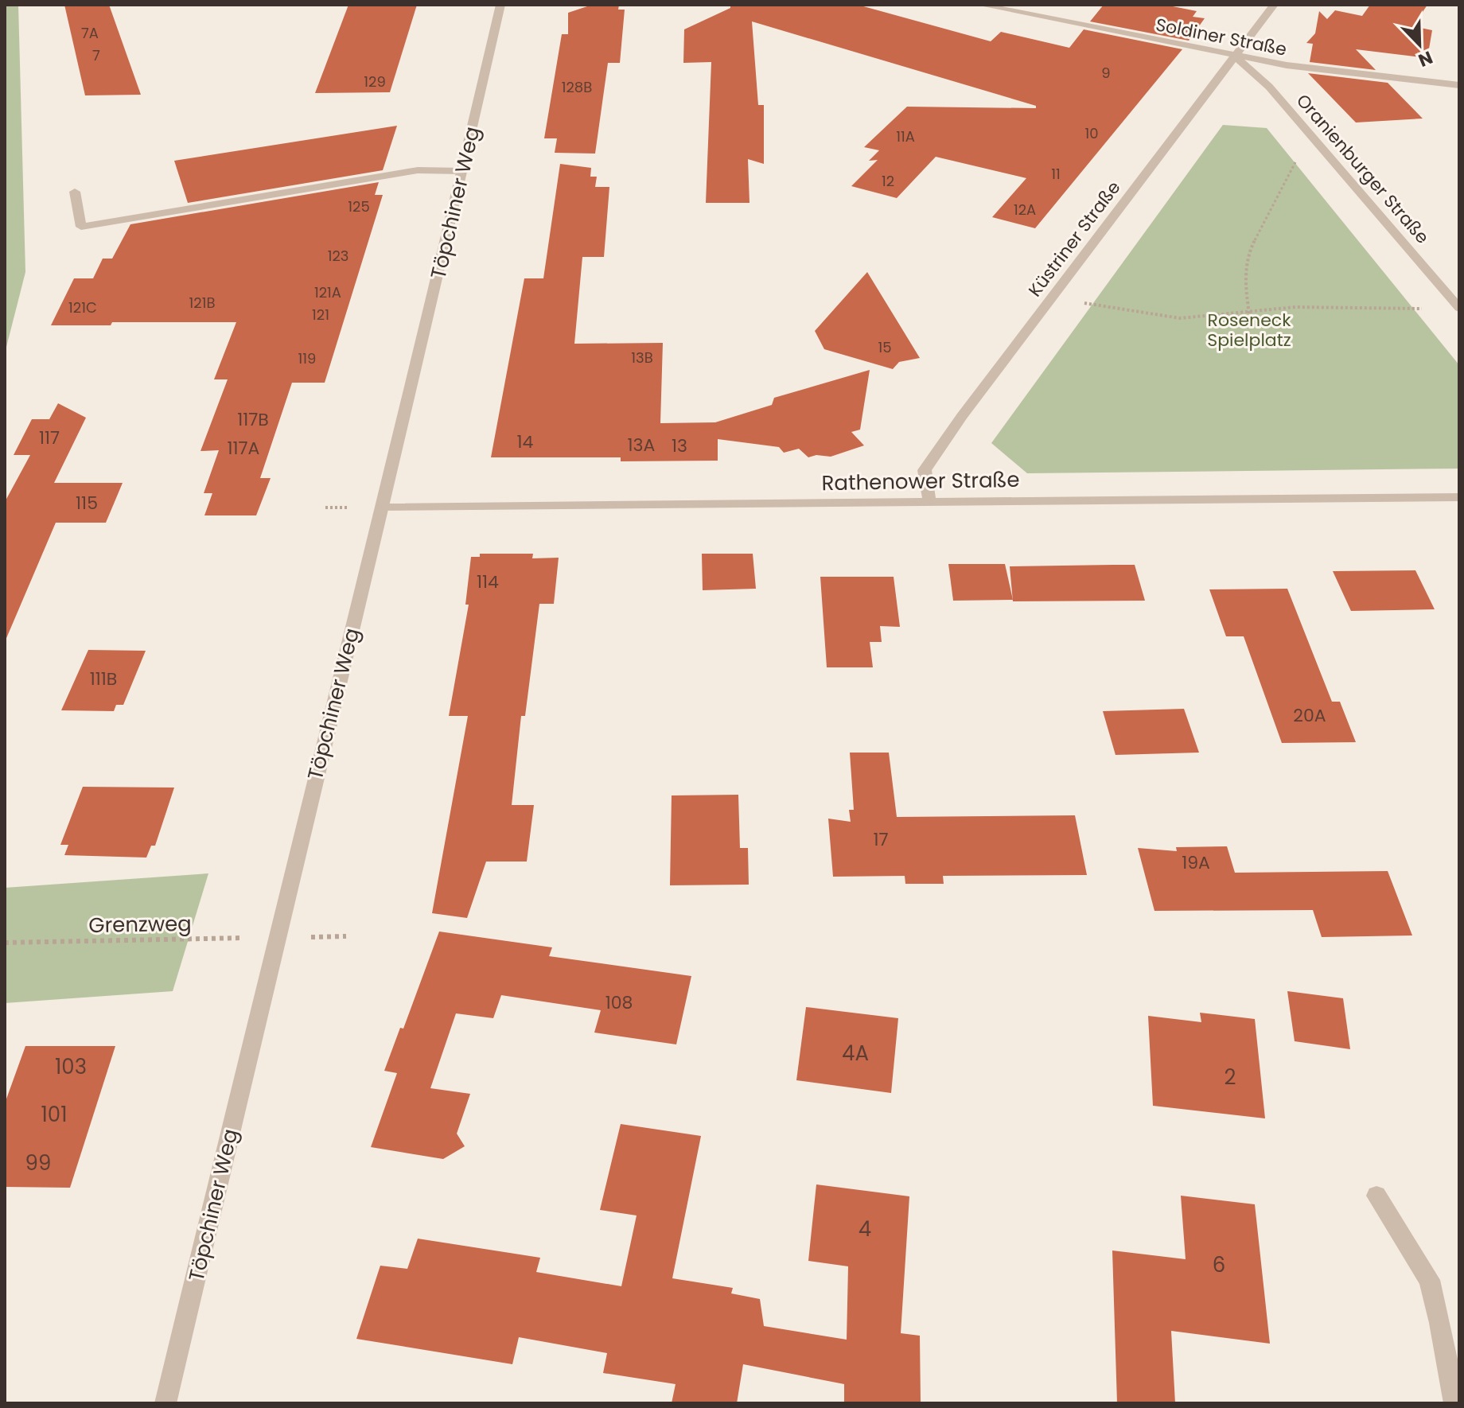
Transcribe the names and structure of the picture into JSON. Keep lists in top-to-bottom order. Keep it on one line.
{"streets":{"street":["Soldiner Straße","Oranienburger Straße","Töpchiner Weg","Küstriner Straße","Rathenower Straße"],"path":["Grenzweg"]},"crossings":[["Soldiner Straße","Oranienburger Straße"],["Soldiner Straße","Küstriner Straße"],["Oranienburger Straße","Küstriner Straße"],["Töpchiner Weg","Rathenower Straße"],["Töpchiner Weg","Grenzweg"],["Küstriner Straße","Rathenower Straße"]],"parks":["Roseneck Spielplatz"],"house_numbers":["7A","7","9","129","128B","10","11A","11","12","125","12A","123","121A","121B","121C","121","15","13B","119","117B","117","14","13A","13","117A","115","114","111B","20A","17","19A","108","4A","103","2","101","99","4","6"],"north":"bottom right"}
